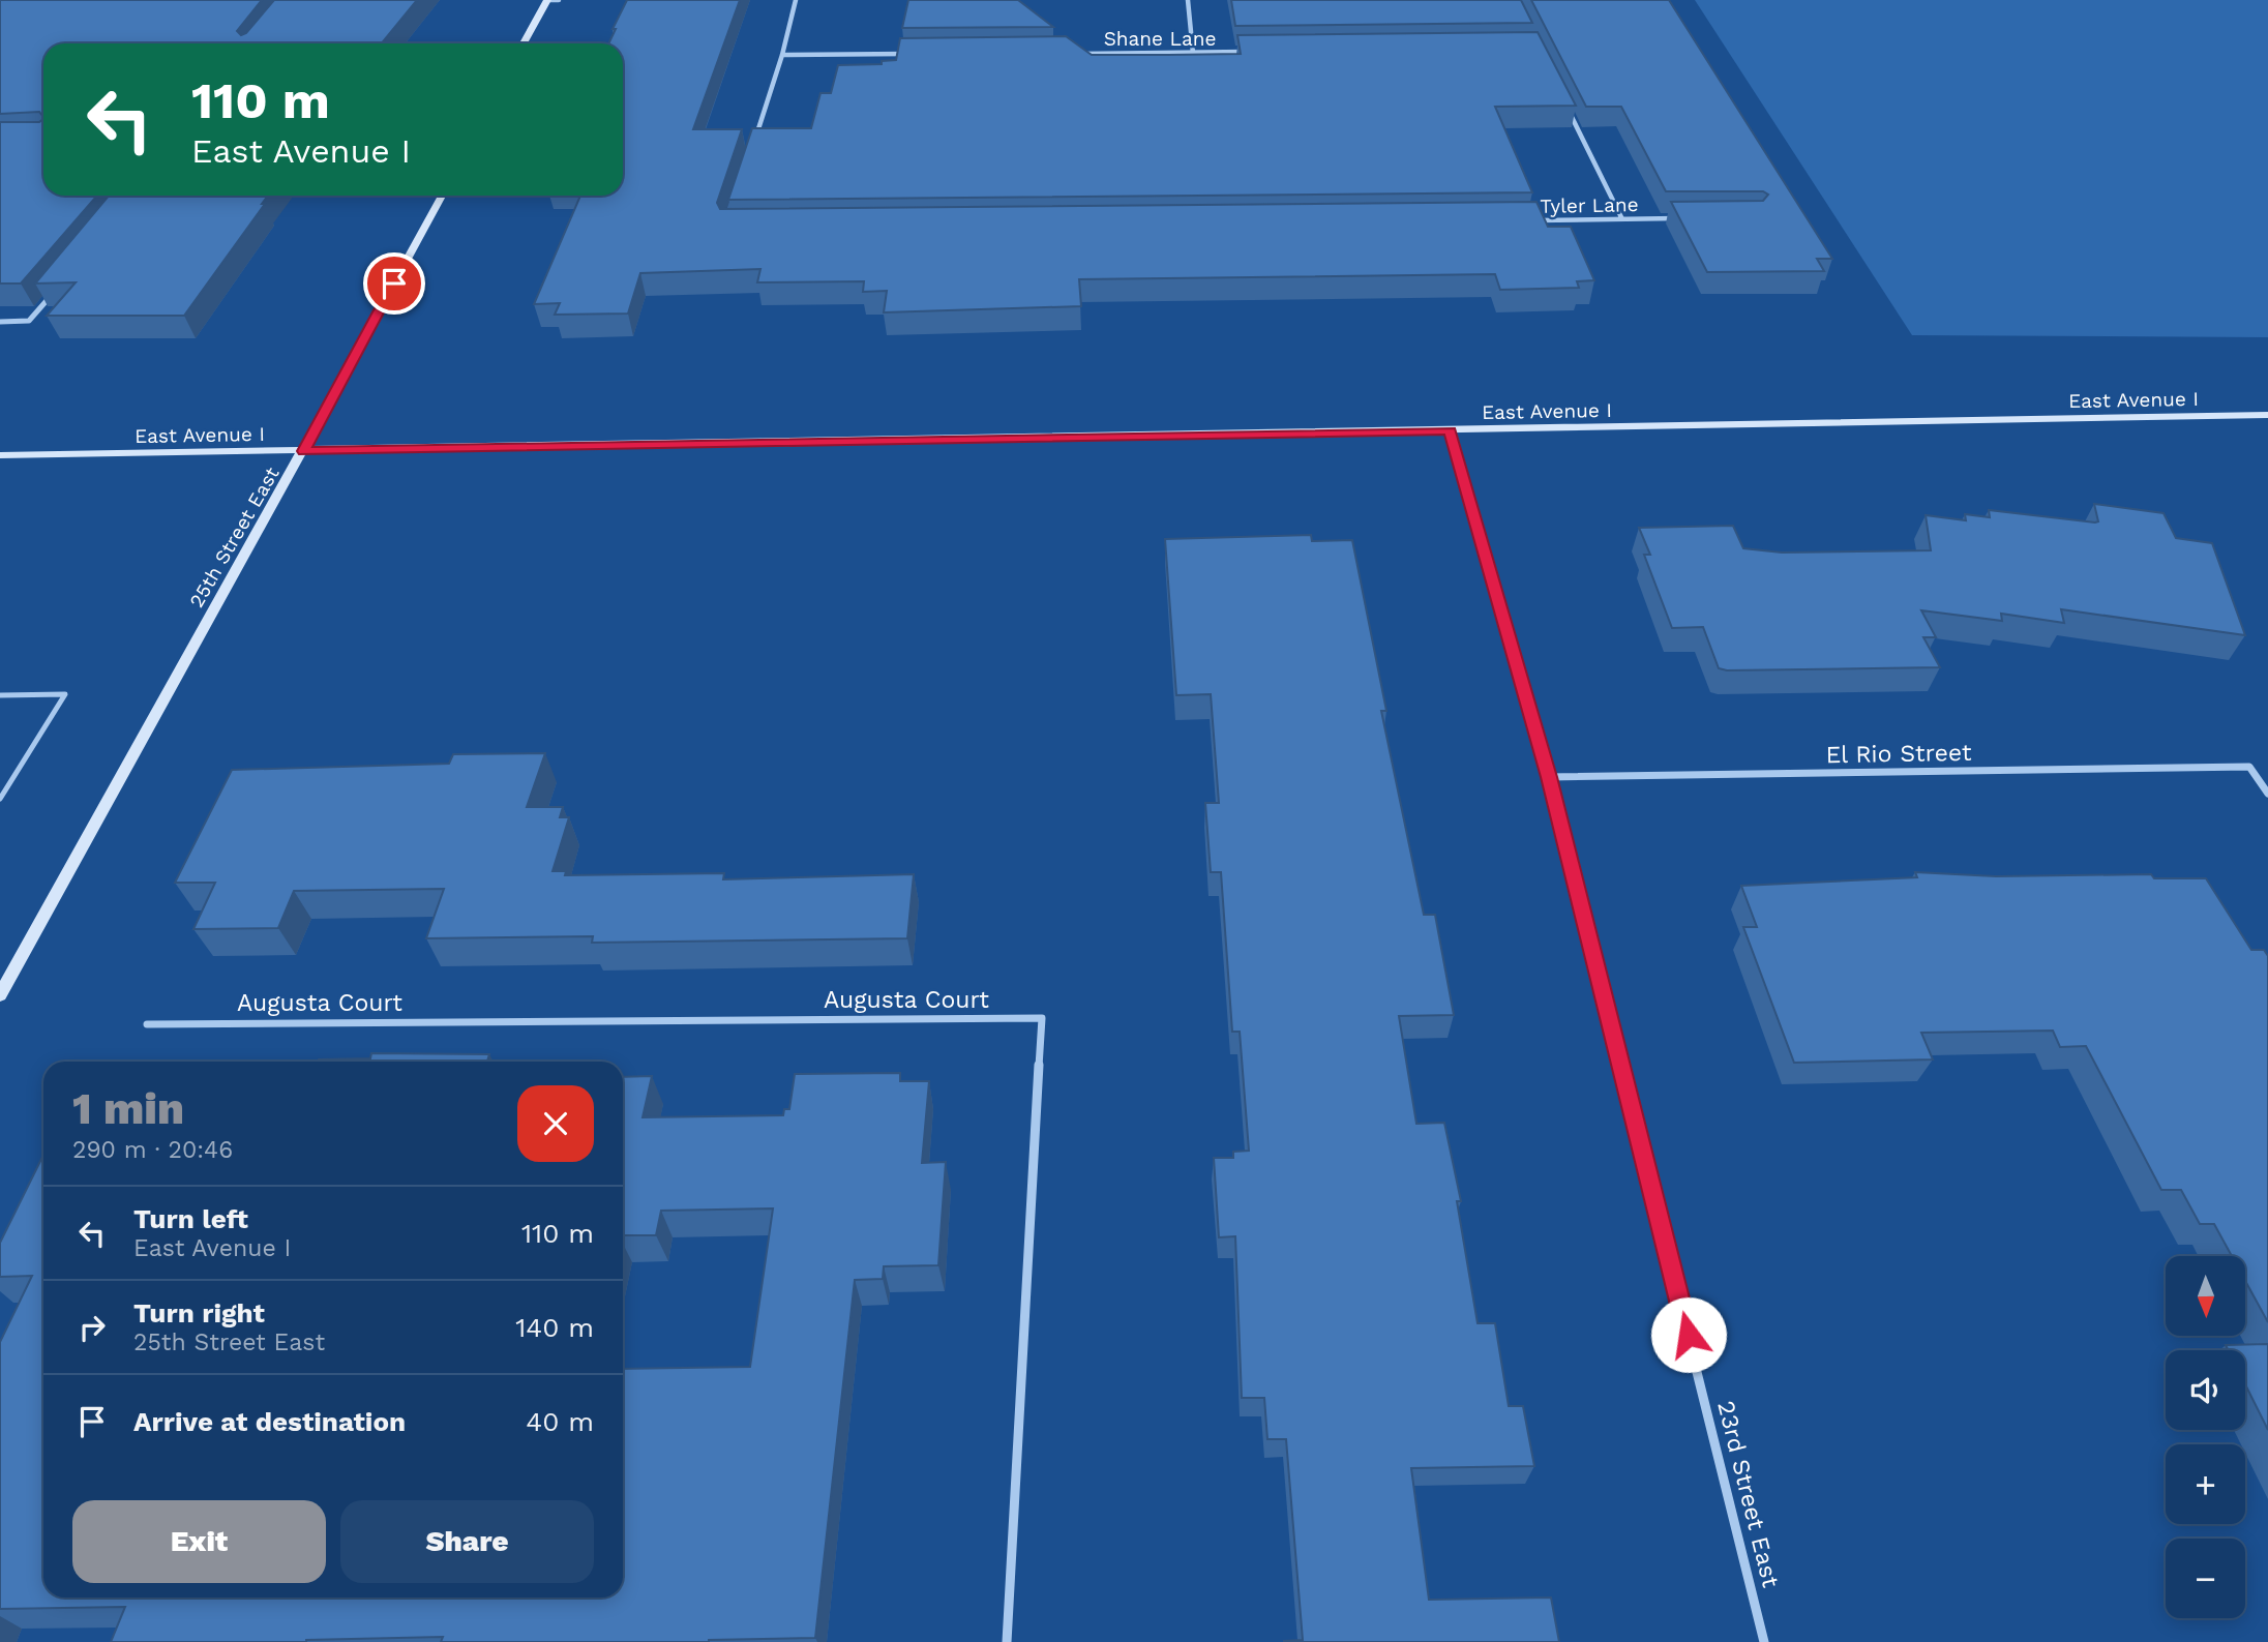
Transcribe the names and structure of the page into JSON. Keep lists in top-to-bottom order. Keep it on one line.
{"streets":{"main road":["East Avenue I","25th Street East"],"street":["Shane Lane","Tyler Lane","El Rio Street","Augusta Court","23rd Street East"]},"crossings":[["East Avenue I","25th Street East"],["East Avenue I","23rd Street East"],["El Rio Street","23rd Street East"]],"north":"bottom","page":{"turn":["110 m","East Avenue I"],"heading":["1 min","290 m · 20:46"],"list":[{"name":"Turn left","note":"East Avenue I","value":"110 m"},{"name":"Turn right","note":"25th Street East","value":"140 m"},{"name":"Arrive at destination","value":"40 m"}],"map_buttons":["+","−"],"buttons":["Exit","Share"]}}
